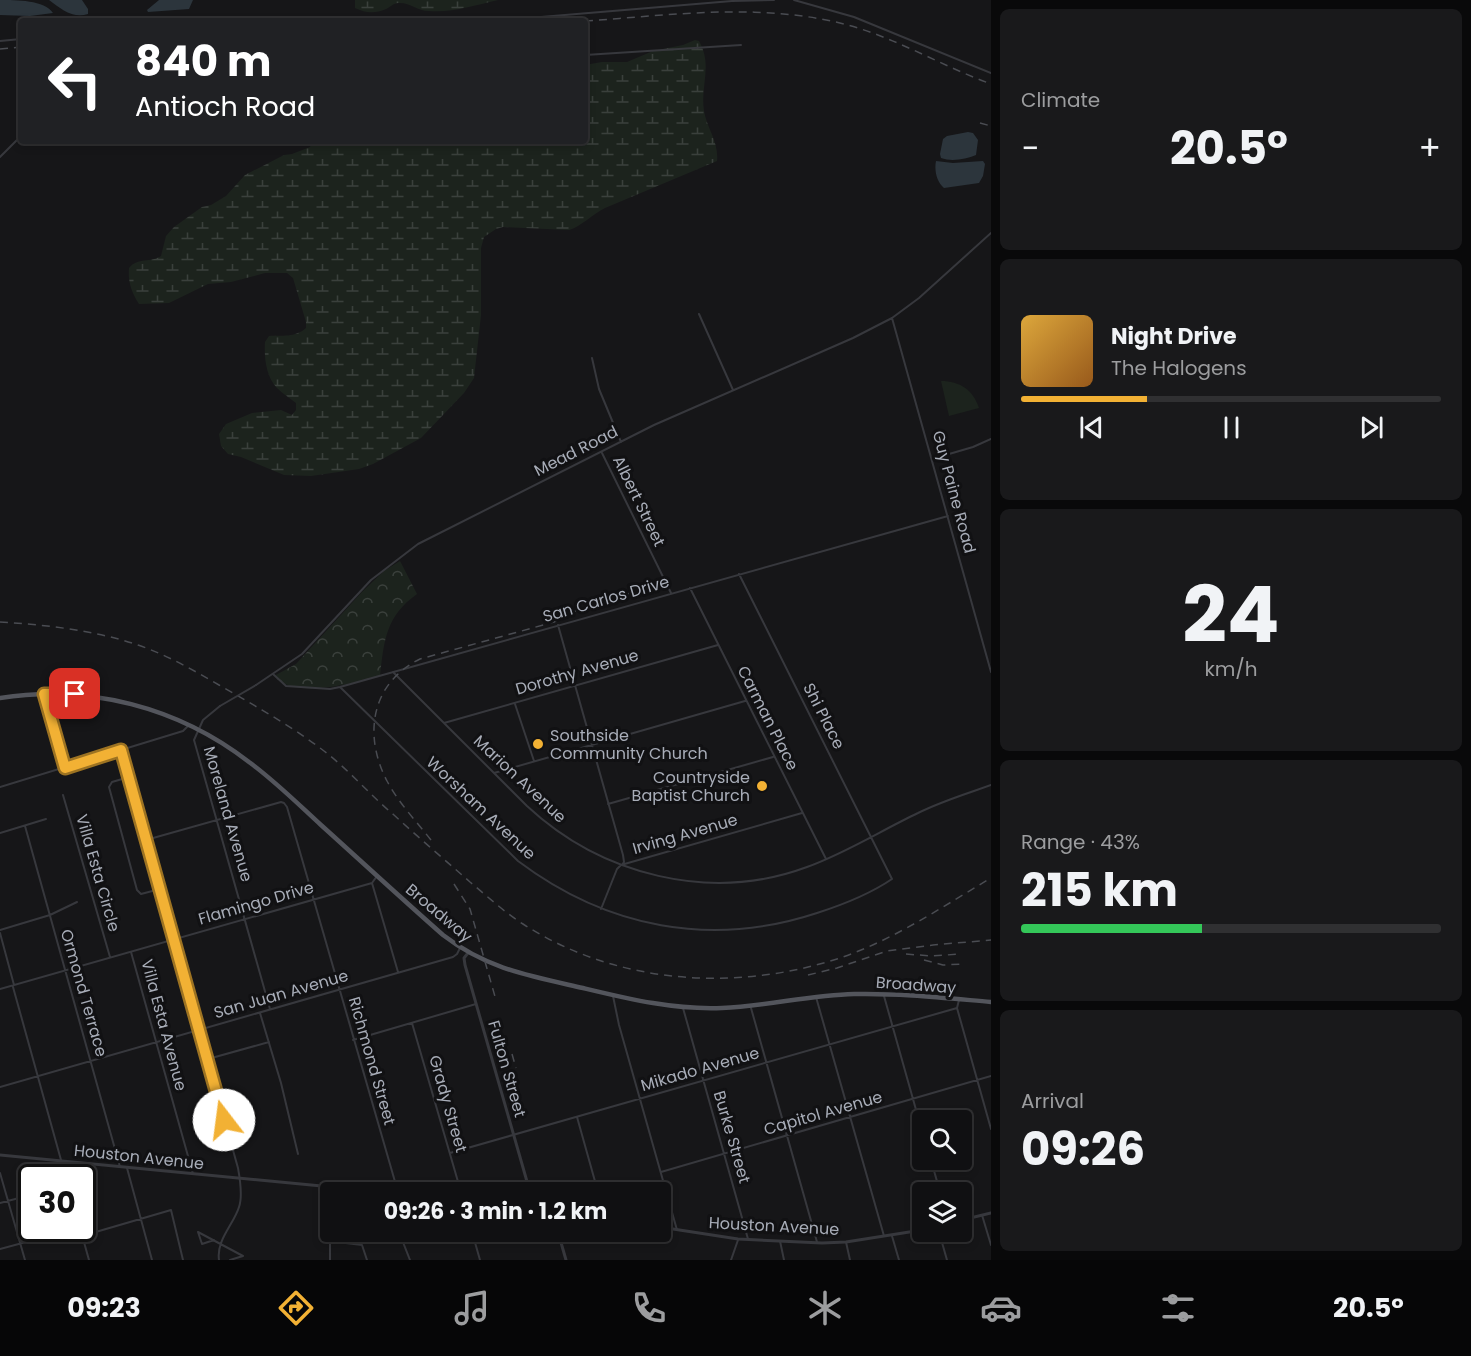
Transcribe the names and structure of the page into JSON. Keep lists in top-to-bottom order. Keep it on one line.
{"streets":{"main road":["Broadway"],"street":["Mead Road","Guy Paine Road","Albert Street","San Carlos Drive","Dorothy Avenue","Shi Place","Carman Place","Marion Avenue","Worsham Avenue","Moreland Avenue","Irving Avenue","Villa Esta Circle","Flamingo Drive","Ormond Terrace","San Juan Avenue","Villa Esta Avenue","Richmond Street","Fulton Street","Mikado Avenue","Grady Street","Capitol Avenue","Burke Street","Houston Avenue"]},"crossings":[["Mead Road","Guy Paine Road"],["Mead Road","Albert Street"],["Mead Road","San Carlos Drive"],["Mead Road","Moreland Avenue"],["Mead Road","Broadway"],["Guy Paine Road","San Carlos Drive"],["Albert Street","San Carlos Drive"],["San Carlos Drive","Shi Place"],["San Carlos Drive","Carman Place"],["San Carlos Drive","Marion Avenue"],["San Carlos Drive","Worsham Avenue"],["Dorothy Avenue","Carman Place"],["Dorothy Avenue","Marion Avenue"],["Shi Place","Marion Avenue"],["Shi Place","Worsham Avenue"],["Carman Place","Marion Avenue"],["Carman Place","Irving Avenue"],["Marion Avenue","Irving Avenue"],["Worsham Avenue","Irving Avenue"],["Moreland Avenue","Flamingo Drive"],["Moreland Avenue","Broadway"],["Moreland Avenue","San Juan Avenue"],["Moreland Avenue","Richmond Street"],["Villa Esta Circle","Flamingo Drive"],["Flamingo Drive","Ormond Terrace"],["Flamingo Drive","Villa Esta Avenue"],["Flamingo Drive","Richmond Street"],["Broadway","San Juan Avenue"],["Broadway","Fulton Street"],["Broadway","Burke Street"],["Ormond Terrace","San Juan Avenue"],["Ormond Terrace","Houston Avenue"],["San Juan Avenue","Villa Esta Avenue"],["San Juan Avenue","Richmond Street"],["Villa Esta Avenue","Houston Avenue"],["Fulton Street","Mikado Avenue"],["Mikado Avenue","Grady Street"],["Mikado Avenue","Burke Street"],["Capitol Avenue","Burke Street"],["Burke Street","Houston Avenue"]],"places":["Southside Community Church","Countryside Baptist Church"],"page":{"tile":["Climate",["24","km/h"],["Range · 43%","215 km"],["Arrival","09:26"]],"turn":["840 m","Antioch Road"],"heat":["−","20.5°","+"],"song":["Night Drive","The Halogens"],"limit":"30","trip":"09:26 · 3 min · 1.2 km","tabs":["09:23","20.5°"]}}
